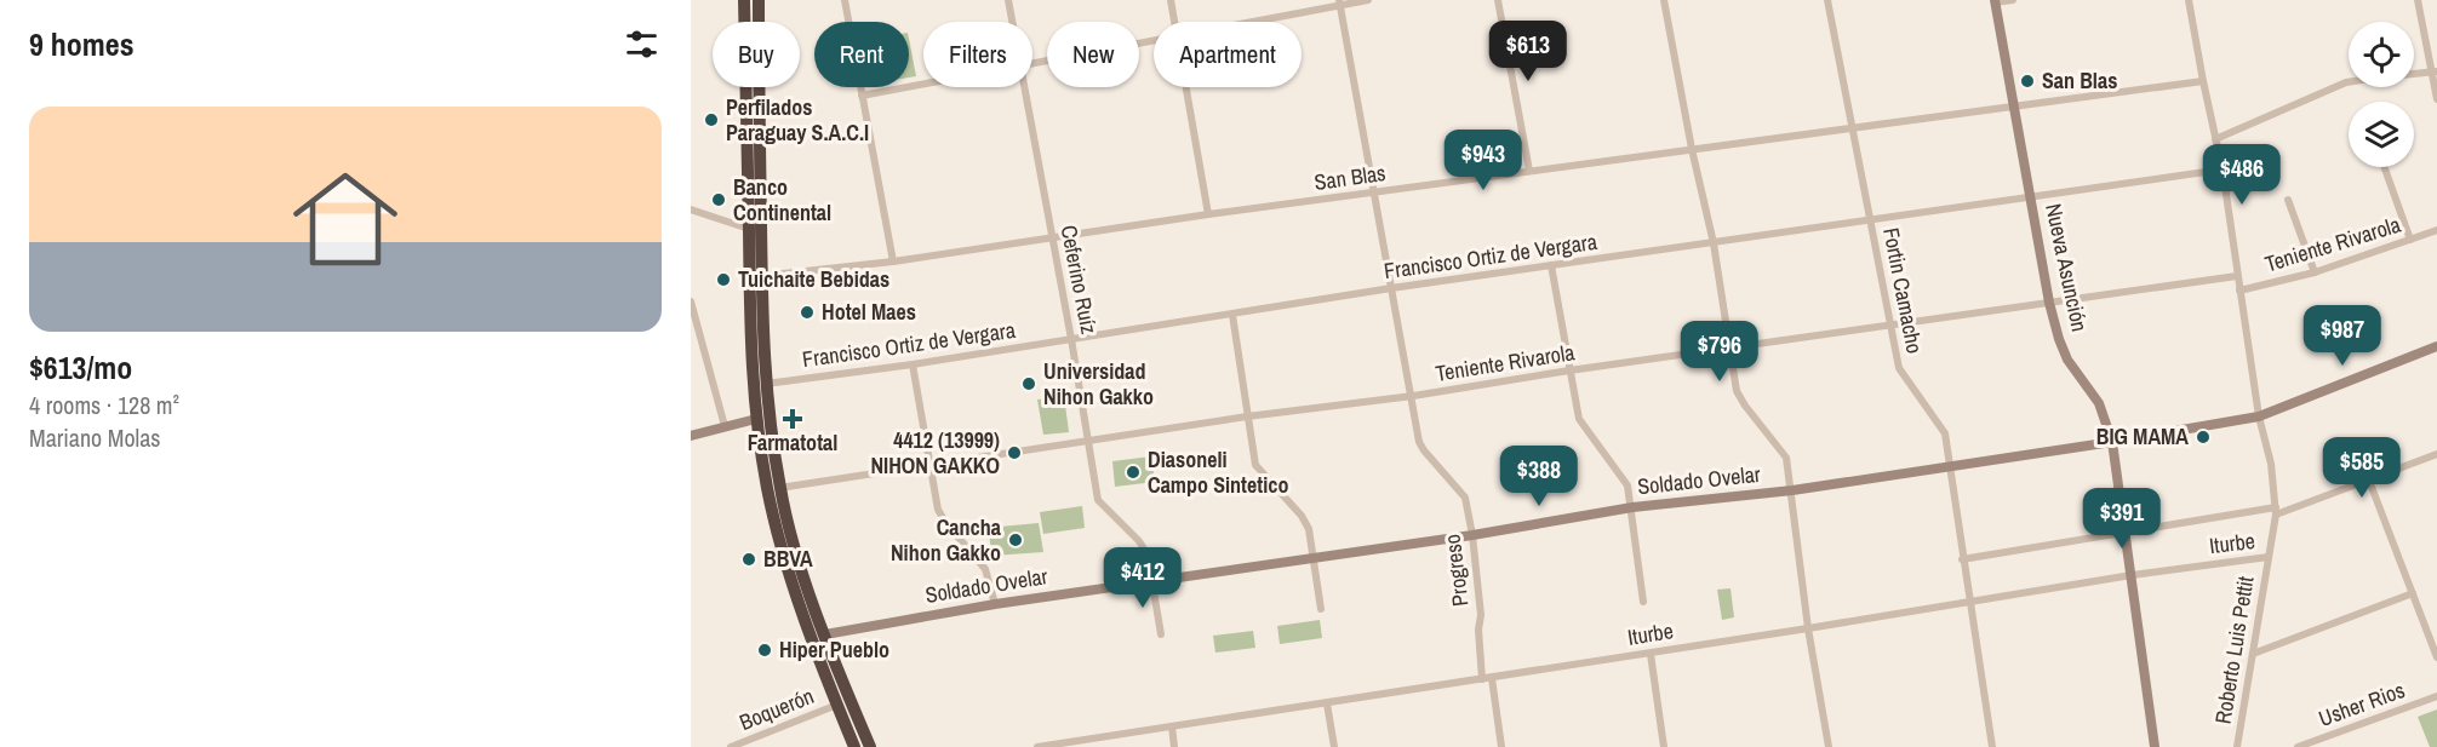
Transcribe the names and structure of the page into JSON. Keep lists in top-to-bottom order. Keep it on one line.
{"streets":{"main road":["Nueva Asunción","Soldado Ovelar"],"street":["San Blas","Teniente Rivarola","Francisco Ortiz de Vergara","Ceferino Ruíz","Fortin Camacho","Iturbe","Progreso","Roberto Luis Pettit","Usher Rios","Boquerón"]},"crossings":[["San Blas","Nueva Asunción"],["San Blas","Ceferino Ruíz"],["San Blas","Fortin Camacho"],["San Blas","Progreso"],["San Blas","Roberto Luis Pettit"],["Teniente Rivarola","Nueva Asunción"],["Teniente Rivarola","Ceferino Ruíz"],["Teniente Rivarola","Fortin Camacho"],["Teniente Rivarola","Progreso"],["Teniente Rivarola","Roberto Luis Pettit"],["Francisco Ortiz de Vergara","Nueva Asunción"],["Francisco Ortiz de Vergara","Ceferino Ruíz"],["Francisco Ortiz de Vergara","Fortin Camacho"],["Francisco Ortiz de Vergara","Progreso"],["Francisco Ortiz de Vergara","Roberto Luis Pettit"],["Nueva Asunción","Soldado Ovelar"],["Nueva Asunción","Iturbe"],["Ceferino Ruíz","Soldado Ovelar"],["Fortin Camacho","Soldado Ovelar"],["Fortin Camacho","Iturbe"],["Soldado Ovelar","Progreso"],["Soldado Ovelar","Roberto Luis Pettit"],["Iturbe","Progreso"],["Iturbe","Roberto Luis Pettit"]],"places":{"other":["San Blas","Perfilados Paraguay S.A.C.I","Banco Continental","Tuichaite Bebidas","Hotel Maes","Universidad Nihon Gakko","BIG MAMA","4412 (13999) NIHON GAKKO","Diasoneli Campo Sintetico","Cancha Nihon Gakko","BBVA","Hiper Pueblo"],"health":["Farmatotal"]},"page":{"heading":"9 homes","price":["$613","$943","$486","$987","$796","$585","$388","$391","$412"],"chip":["Buy","Rent","Filters","New","Apartment"],"list":[{"name":"$613/mo","note":"4 rooms · 128 m² · Mariano Molas"}]}}
